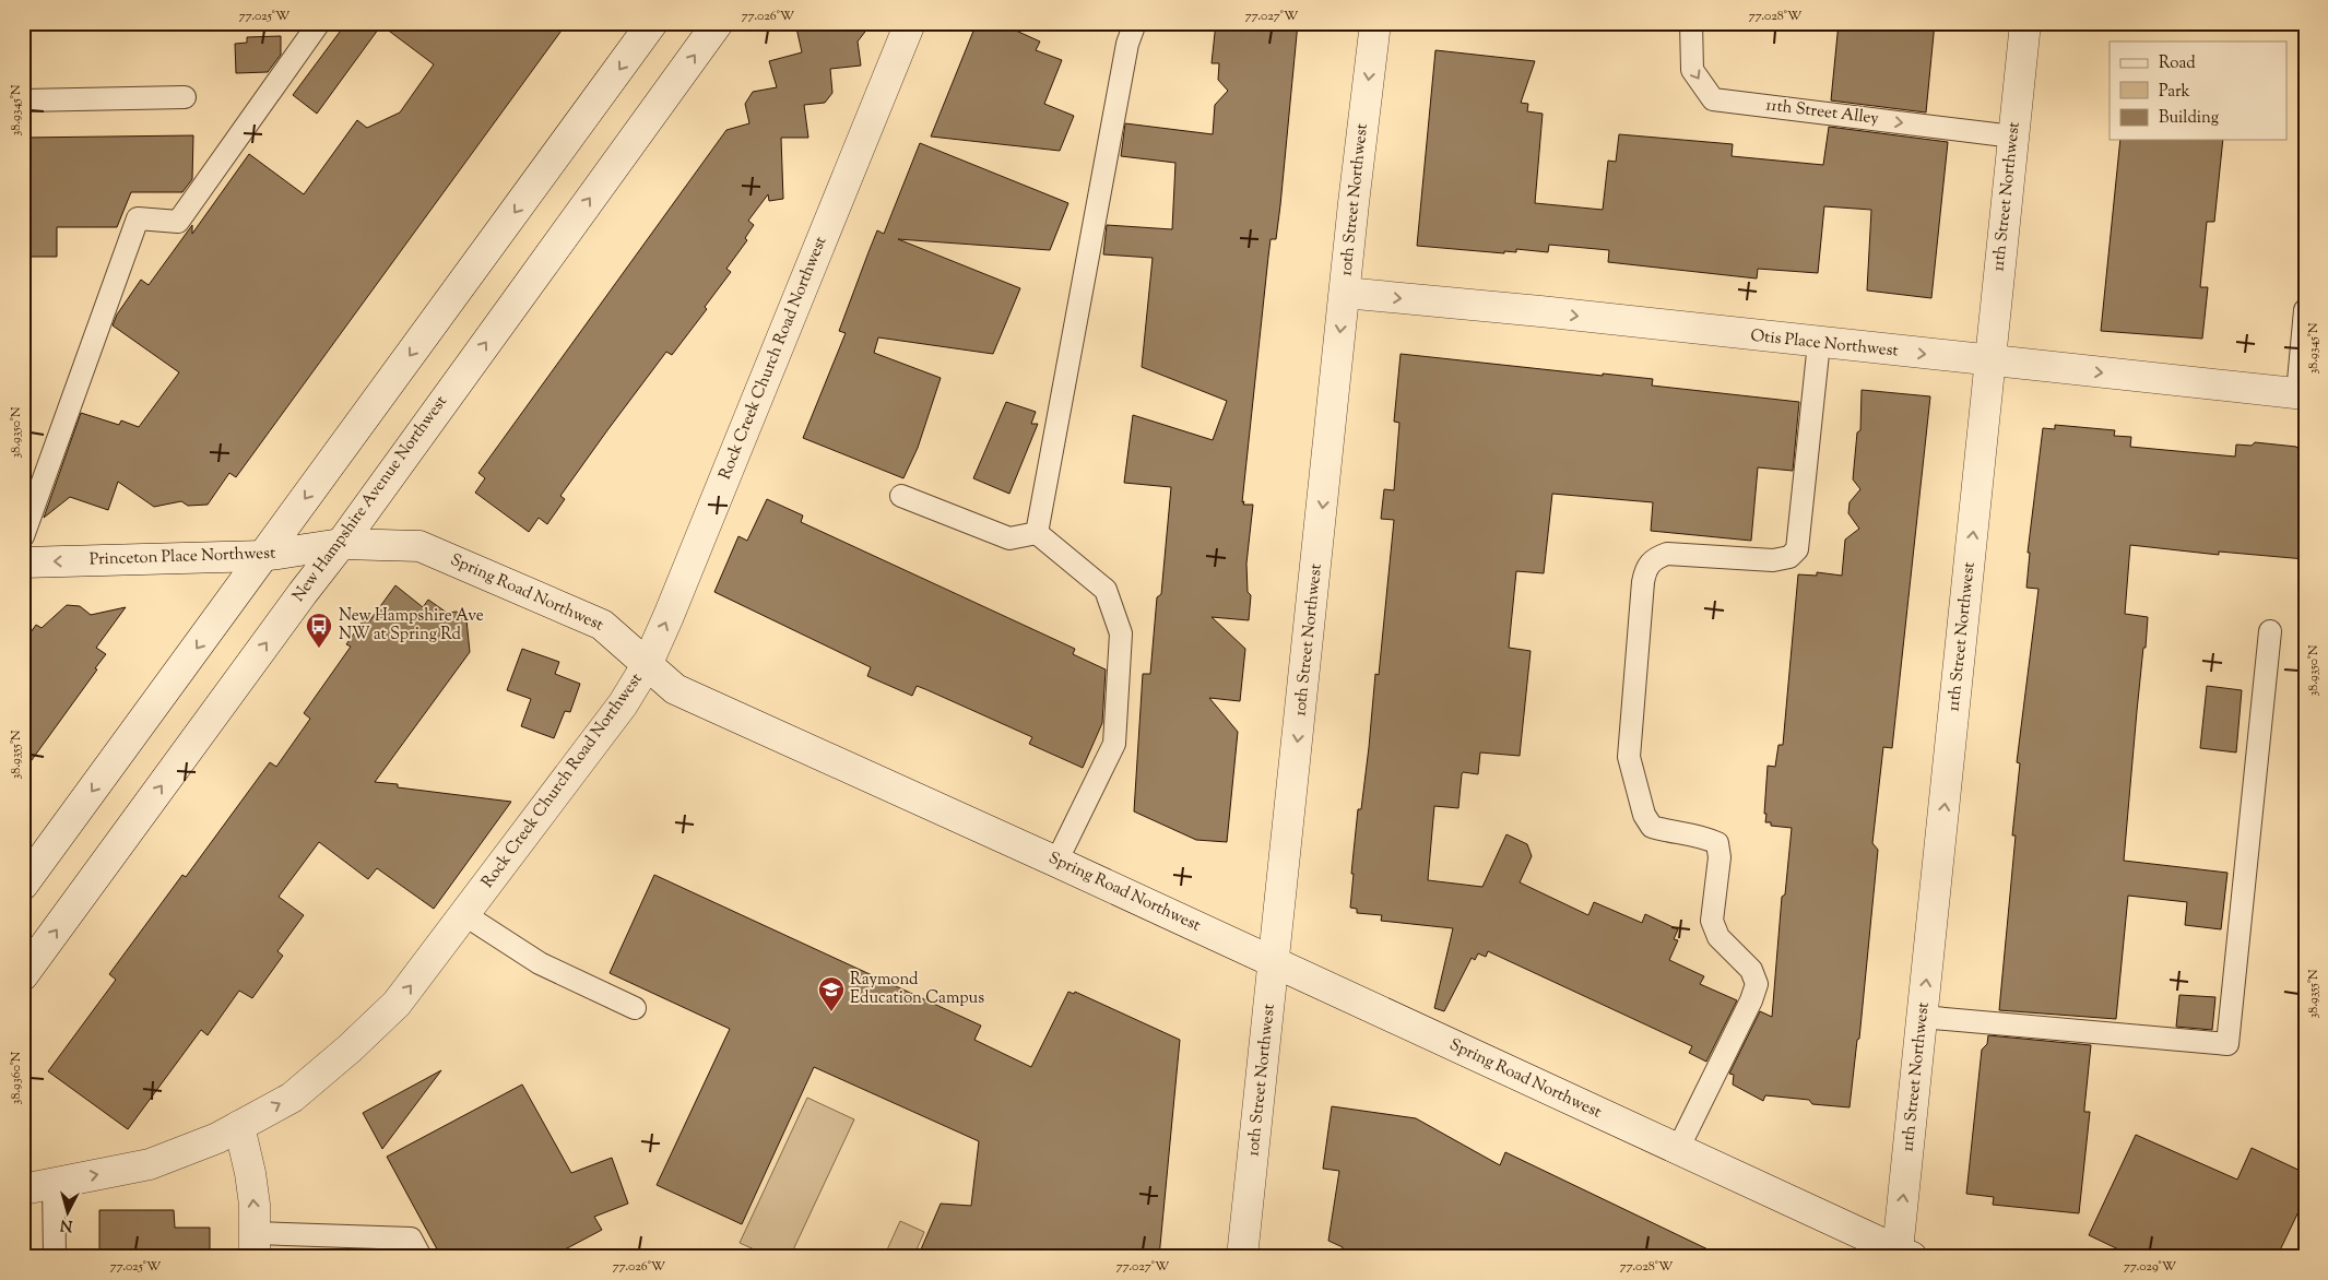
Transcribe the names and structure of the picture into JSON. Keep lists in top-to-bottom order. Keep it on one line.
{"streets":{"street":["11th Street Northwest","10th Street Northwest","Otis Place Northwest","Rock Creek Church Road Northwest","New Hampshire Avenue Northwest","Princeton Place Northwest","Spring Road Northwest"],"lane":["11th Street Alley"]},"crossings":[["11th Street Alley","11th Street Northwest"],["11th Street Northwest","Otis Place Northwest"],["11th Street Northwest","Spring Road Northwest"],["10th Street Northwest","Otis Place Northwest"],["10th Street Northwest","Spring Road Northwest"],["Rock Creek Church Road Northwest","Spring Road Northwest"],["New Hampshire Avenue Northwest","Princeton Place Northwest"],["New Hampshire Avenue Northwest","Spring Road Northwest"],["Princeton Place Northwest","Spring Road Northwest"]],"one_way":["11th Street Alley","11th Street Northwest","10th Street Northwest","Otis Place Northwest","Rock Creek Church Road Northwest","Princeton Place Northwest"],"places":{"bus stop":["New Hampshire Ave NW at Spring Rd"],"school or university":["Raymond Education Campus"]},"legend":["Road","Park","Building"],"north":"bottom","coordinates":["77.025°W","77.026°W","77.027°W","77.028°W","38.9345°N","38.9350°N","38.9355°N","38.9360°N","77.029°W"]}
